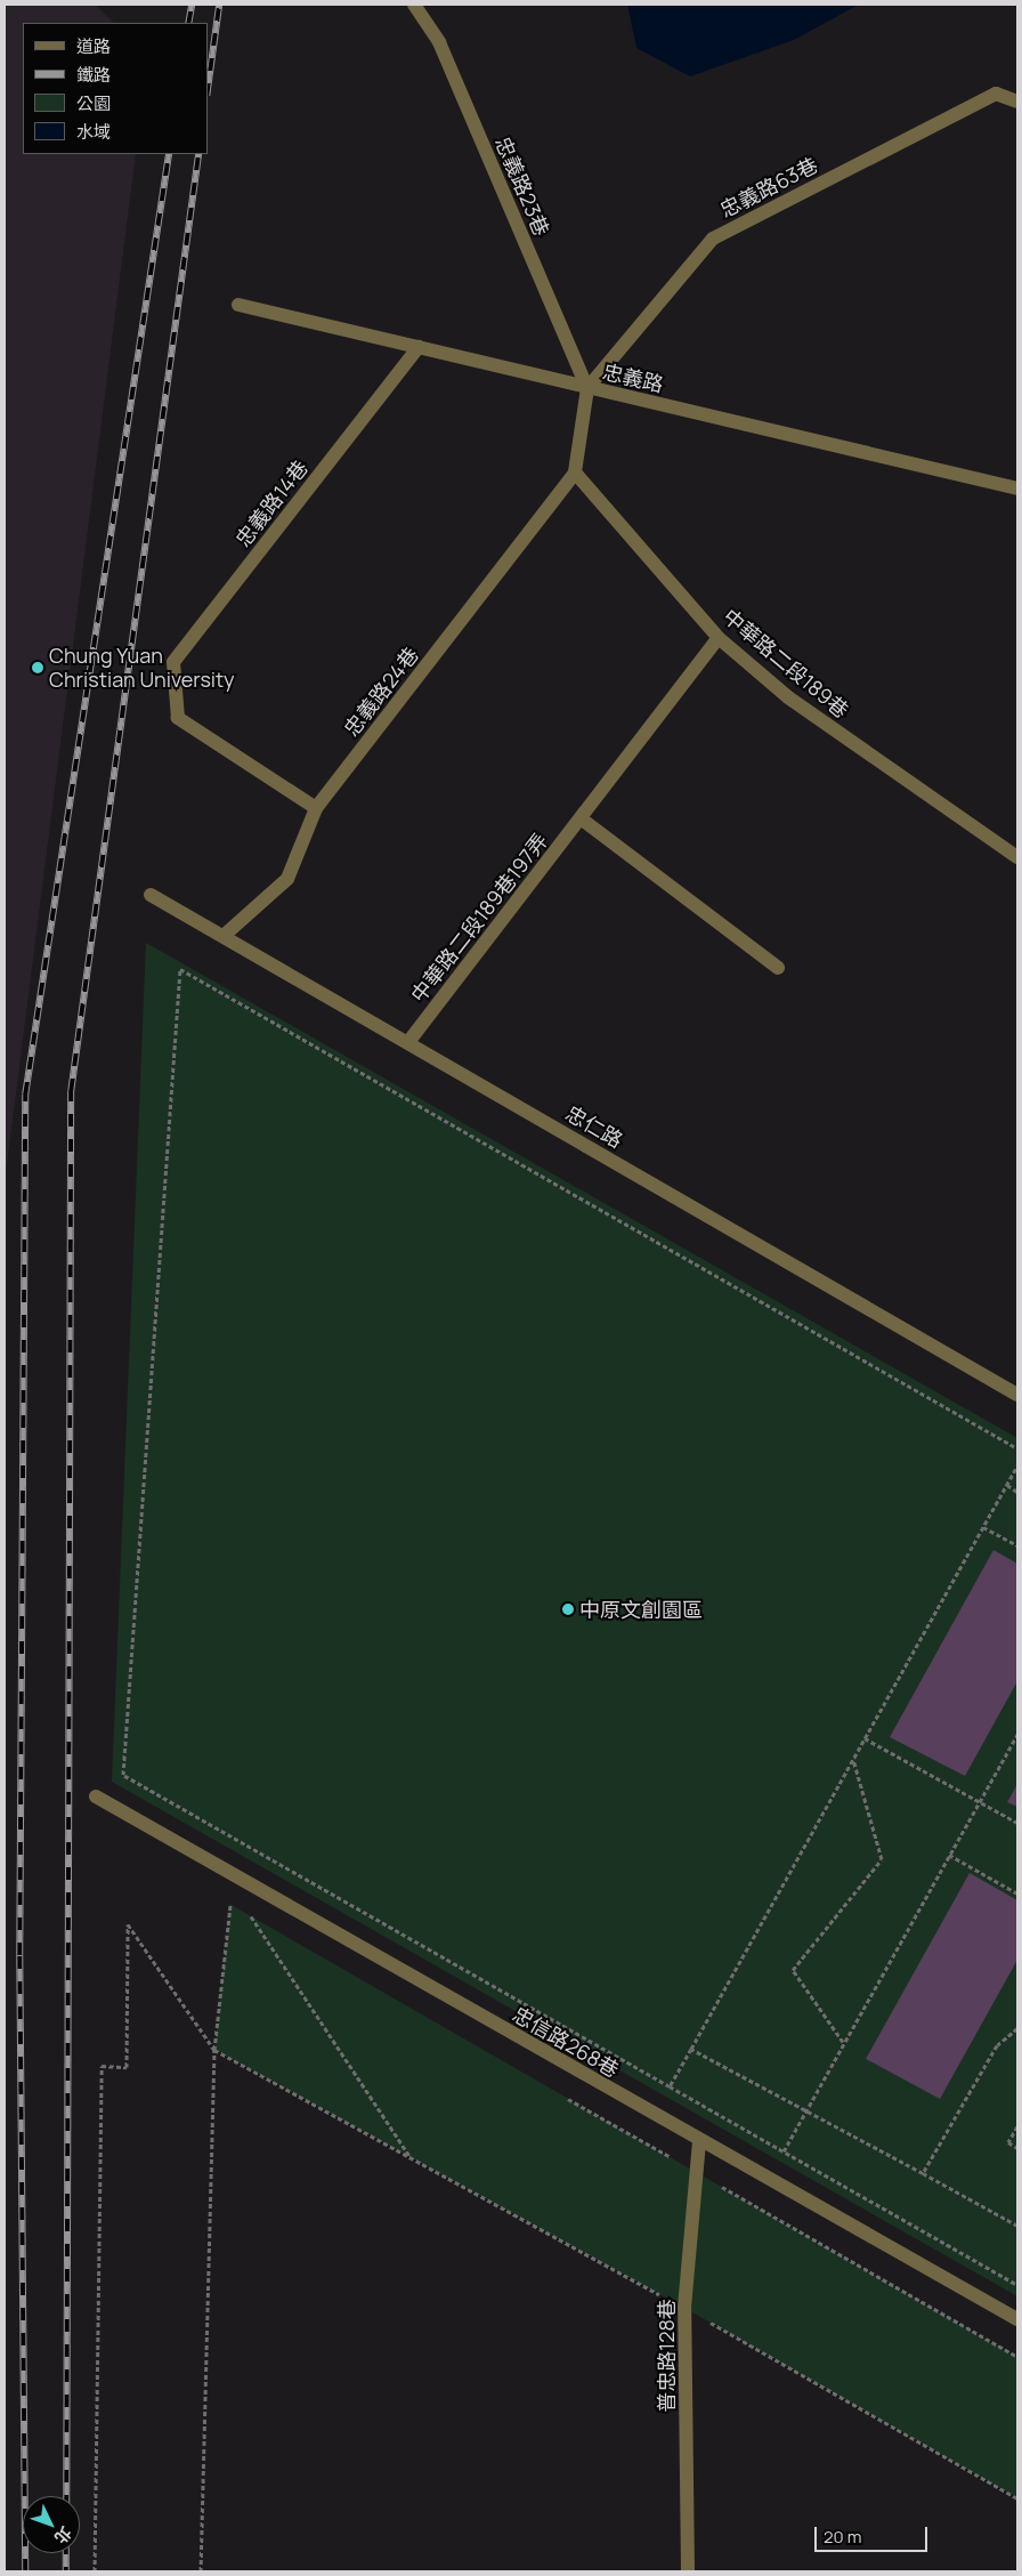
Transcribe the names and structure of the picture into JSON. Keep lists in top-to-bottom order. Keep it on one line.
{"streets":{"street":["忠義路23巷","忠義路63巷","忠義路","忠義路14巷","中華路二段189巷","忠義路24巷","中華路二段189巷197弄","忠仁路","忠信路268巷","普忠路128巷"]},"crossings":[["忠義路23巷","忠義路63巷"],["忠義路23巷","忠義路"],["忠義路63巷","忠義路"],["忠義路","忠義路14巷"],["忠義路14巷","忠義路24巷"],["中華路二段189巷","忠義路24巷"],["中華路二段189巷","中華路二段189巷197弄"],["忠義路24巷","忠仁路"],["中華路二段189巷197弄","忠仁路"],["忠信路268巷","普忠路128巷"]],"places":["Chung Yuan Christian University","中原文創園區"],"legend":["道路","鐵路","公園","水域"],"scale_bar":"20 m","north":"bottom right"}
